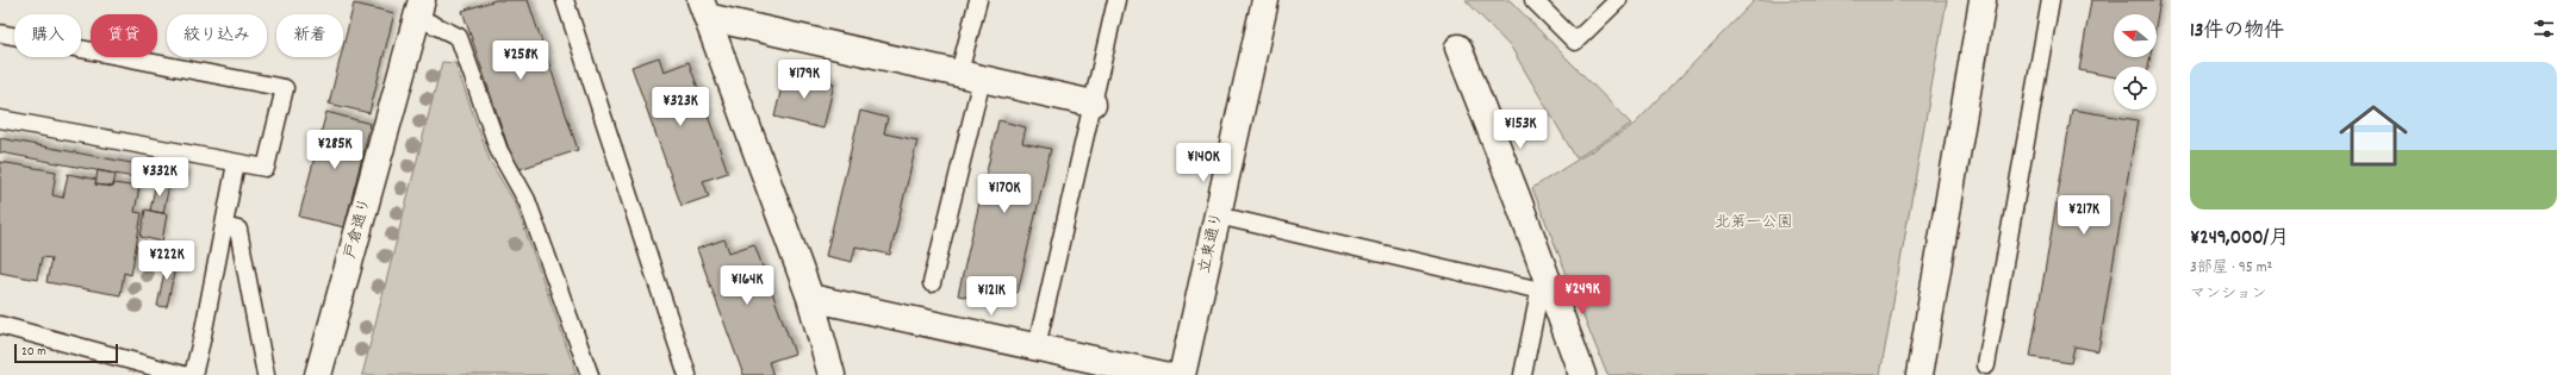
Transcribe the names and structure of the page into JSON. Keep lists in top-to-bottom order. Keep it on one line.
{"streets":{"street":["戸倉通り","立東通り"]},"parks":["北第一公園"],"scale_bar":"20 m","north":"left","page":{"heading":"13件の物件","chip":["購入","賃貸","絞り込み","新着"],"price":["¥258K","¥179K","¥323K","¥153K","¥285K","¥140K","¥332K","¥170K","¥217K","¥222K","¥164K","¥249K","¥121K"],"list":[{"name":"¥249,000/月","note":"3部屋 · 95 m² · マンション"}],"scale":"20 m"}}
